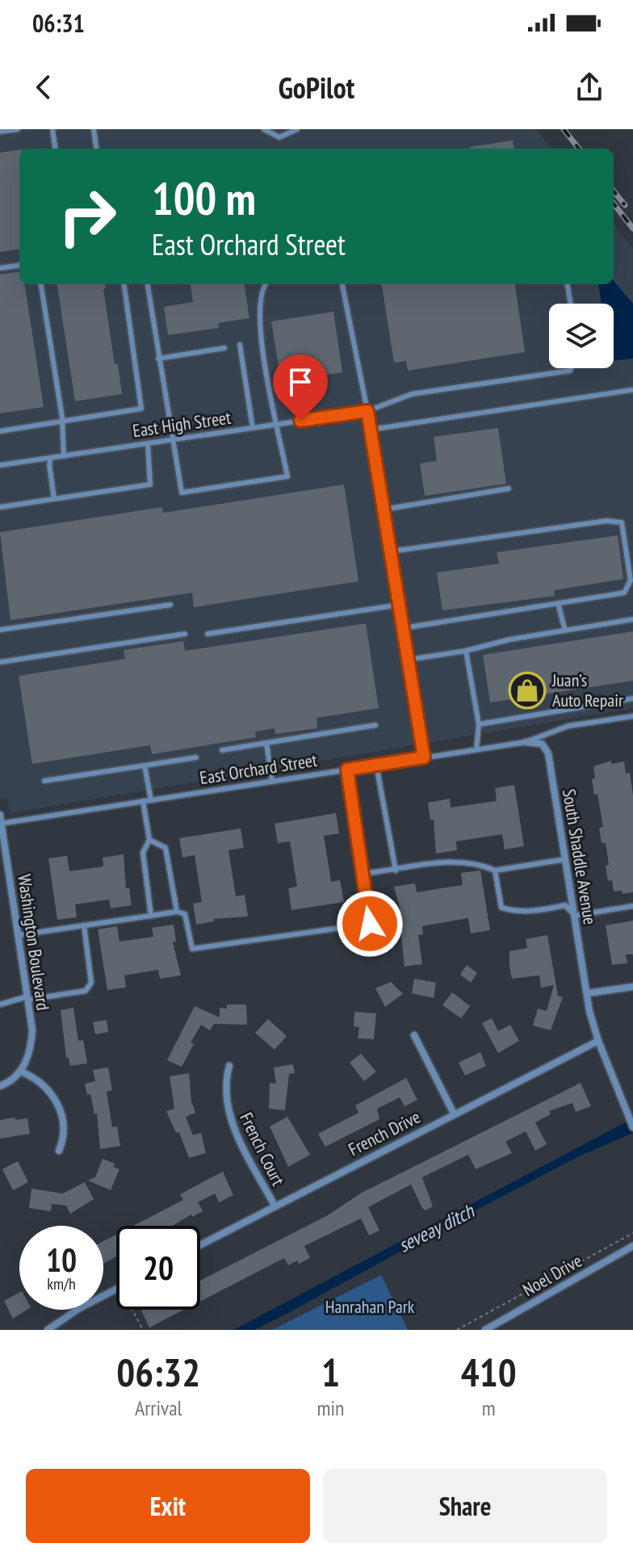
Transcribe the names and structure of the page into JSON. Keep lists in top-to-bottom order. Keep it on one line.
{"streets":{"street":["South Shaddle Avenue","Washington Boulevard","French Drive","French Court","Noel Drive"],"lane":["East High Street","East Orchard Street"]},"crossings":[["East Orchard Street","South Shaddle Avenue"],["East Orchard Street","Washington Boulevard"],["South Shaddle Avenue","French Drive"],["French Drive","French Court"]],"water":["seveay ditch"],"parks":["Hanrahan Park"],"places":{"shop":["Juan’s Auto Repair"]},"page":{"status":"06:31","header":"GoPilot","turn":["100 m","East Orchard Street"],"speed":"10 km/h","limit":"20","eta":["06:32","Arrival","1","min","410","m"],"buttons":["Exit","Share"]}}
